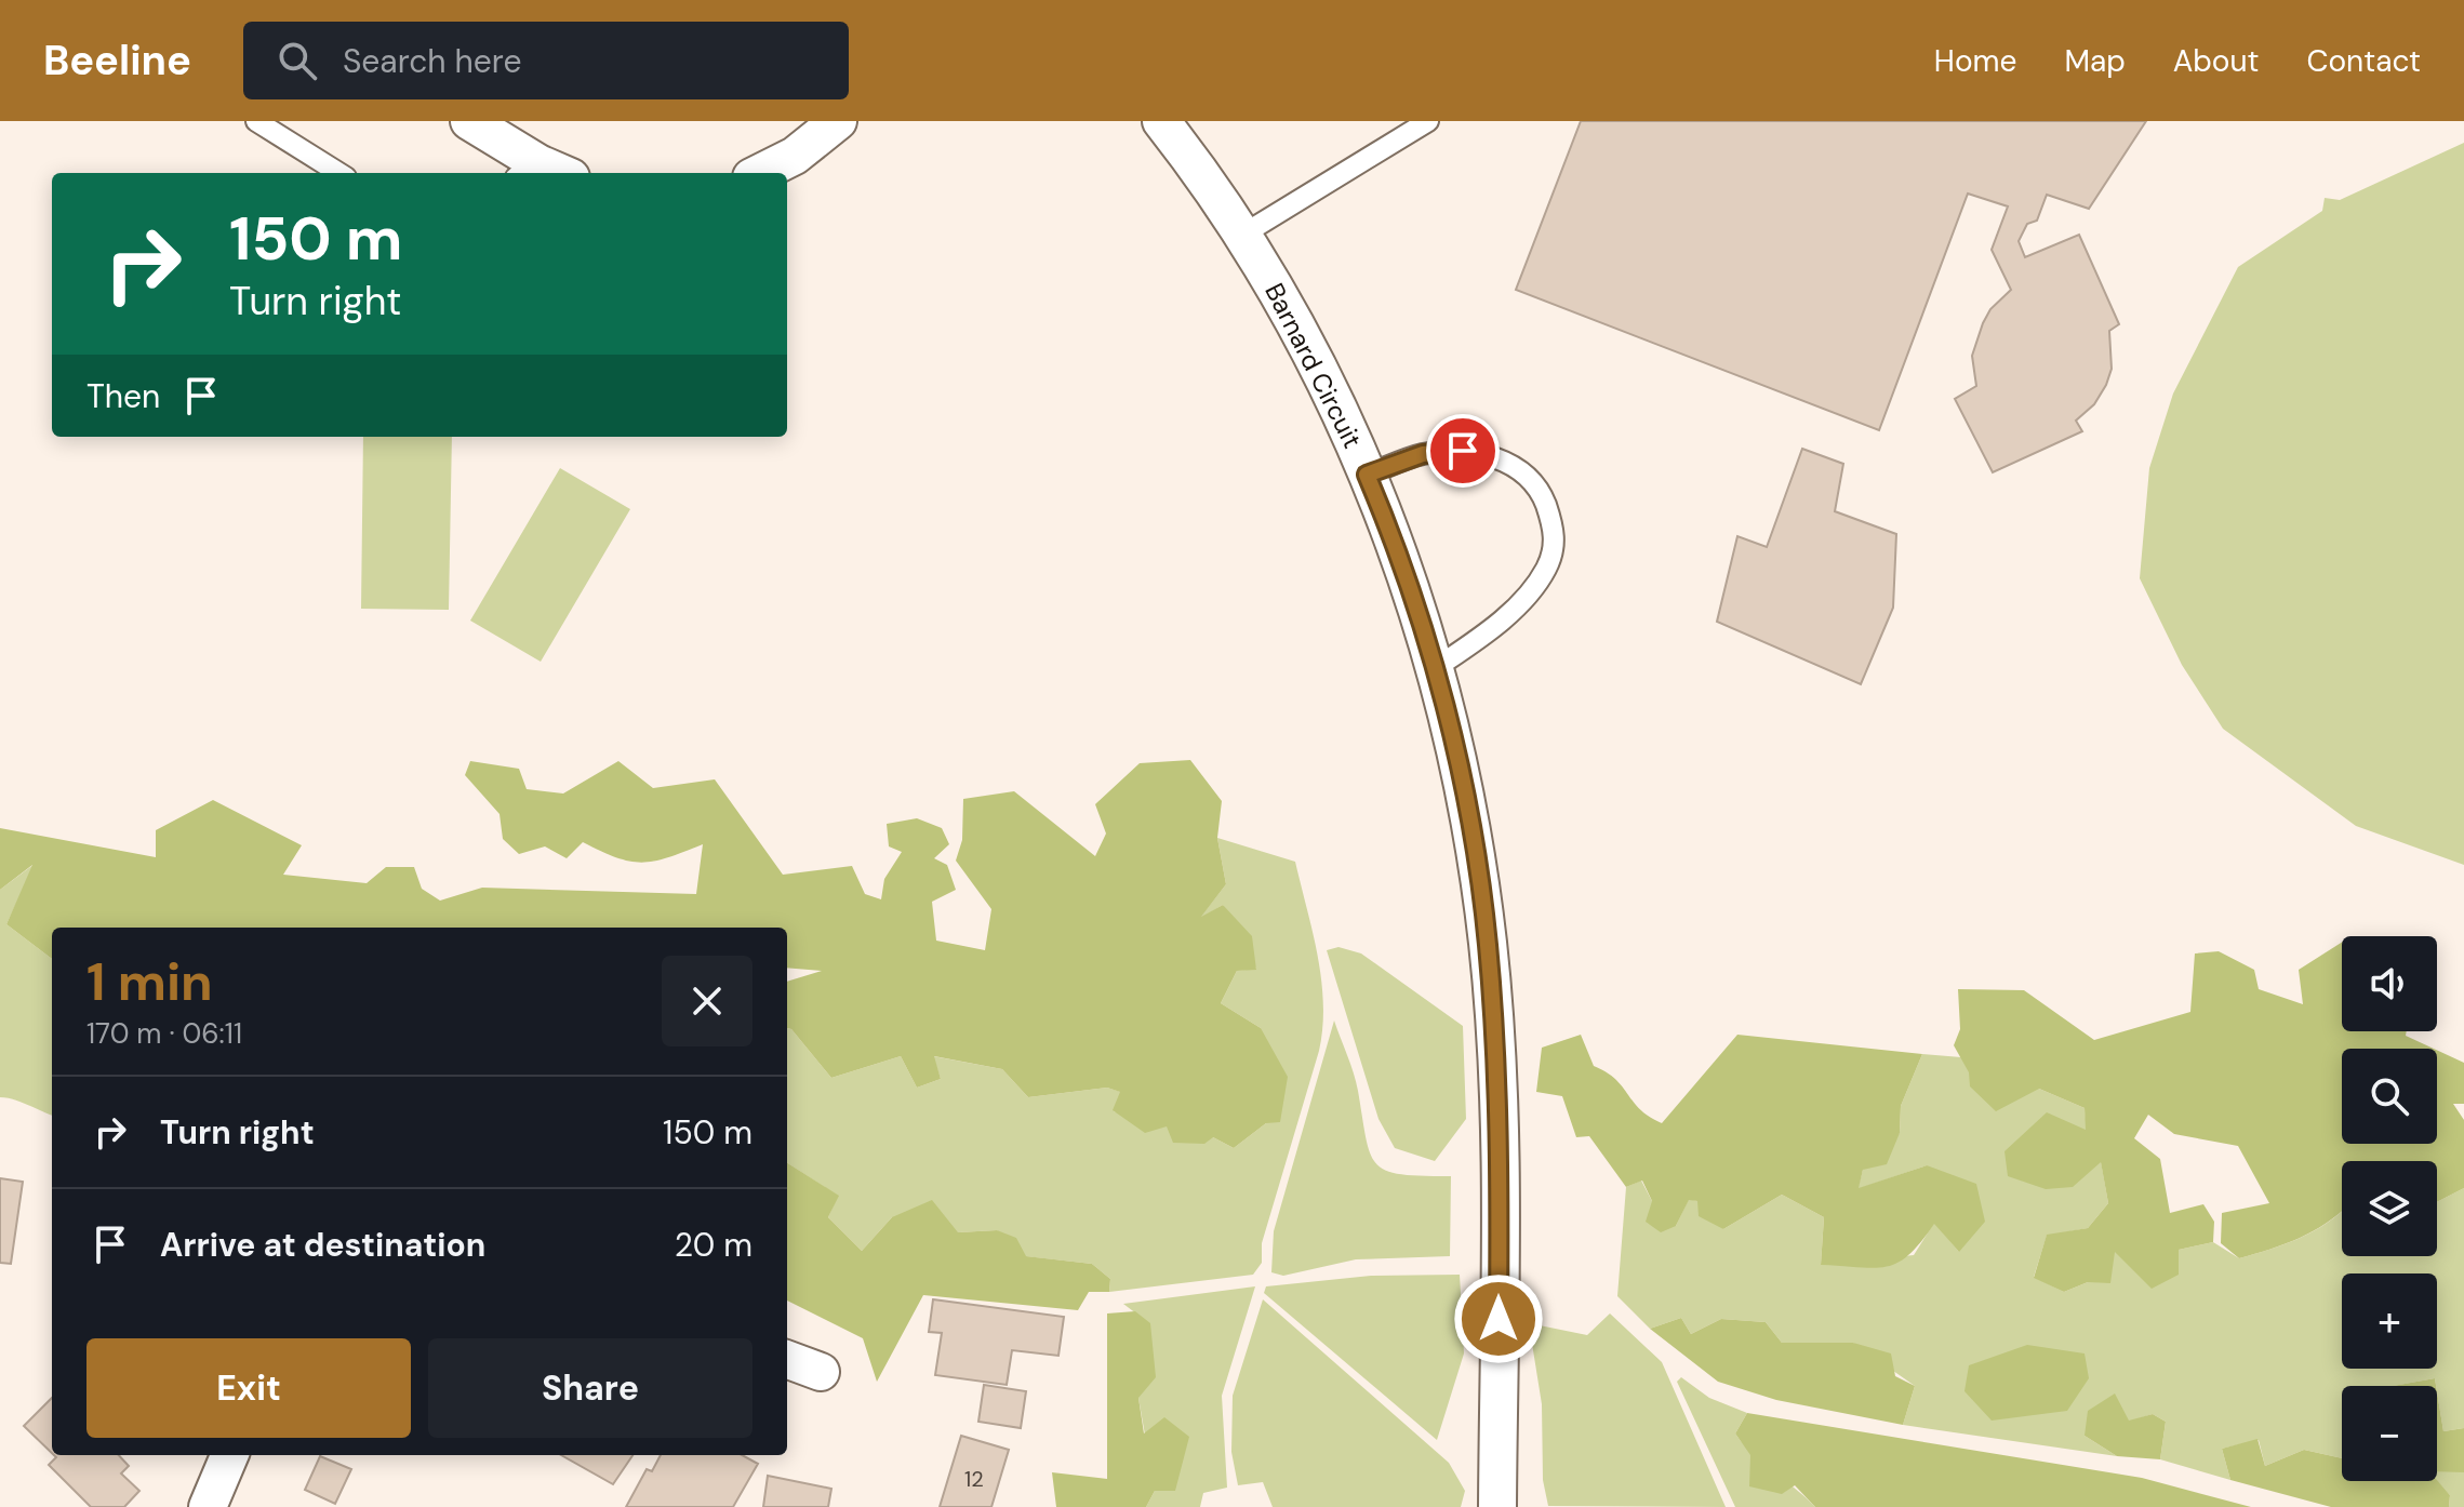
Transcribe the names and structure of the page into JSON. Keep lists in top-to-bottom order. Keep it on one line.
{"streets":{"street":["Barnard Circuit"]},"house_numbers":["12"],"page":{"header":"Beeline","search":"Search here","nav":["Home","Map","About","Contact"],"turn":["150 m","Turn right"],"then":"Then","heading":["1 min","170 m · 06:11"],"map_buttons":["+","−"],"list":[{"name":"Turn right","value":"150 m"},{"name":"Arrive at destination","value":"20 m"}],"buttons":["Exit","Share"]}}
